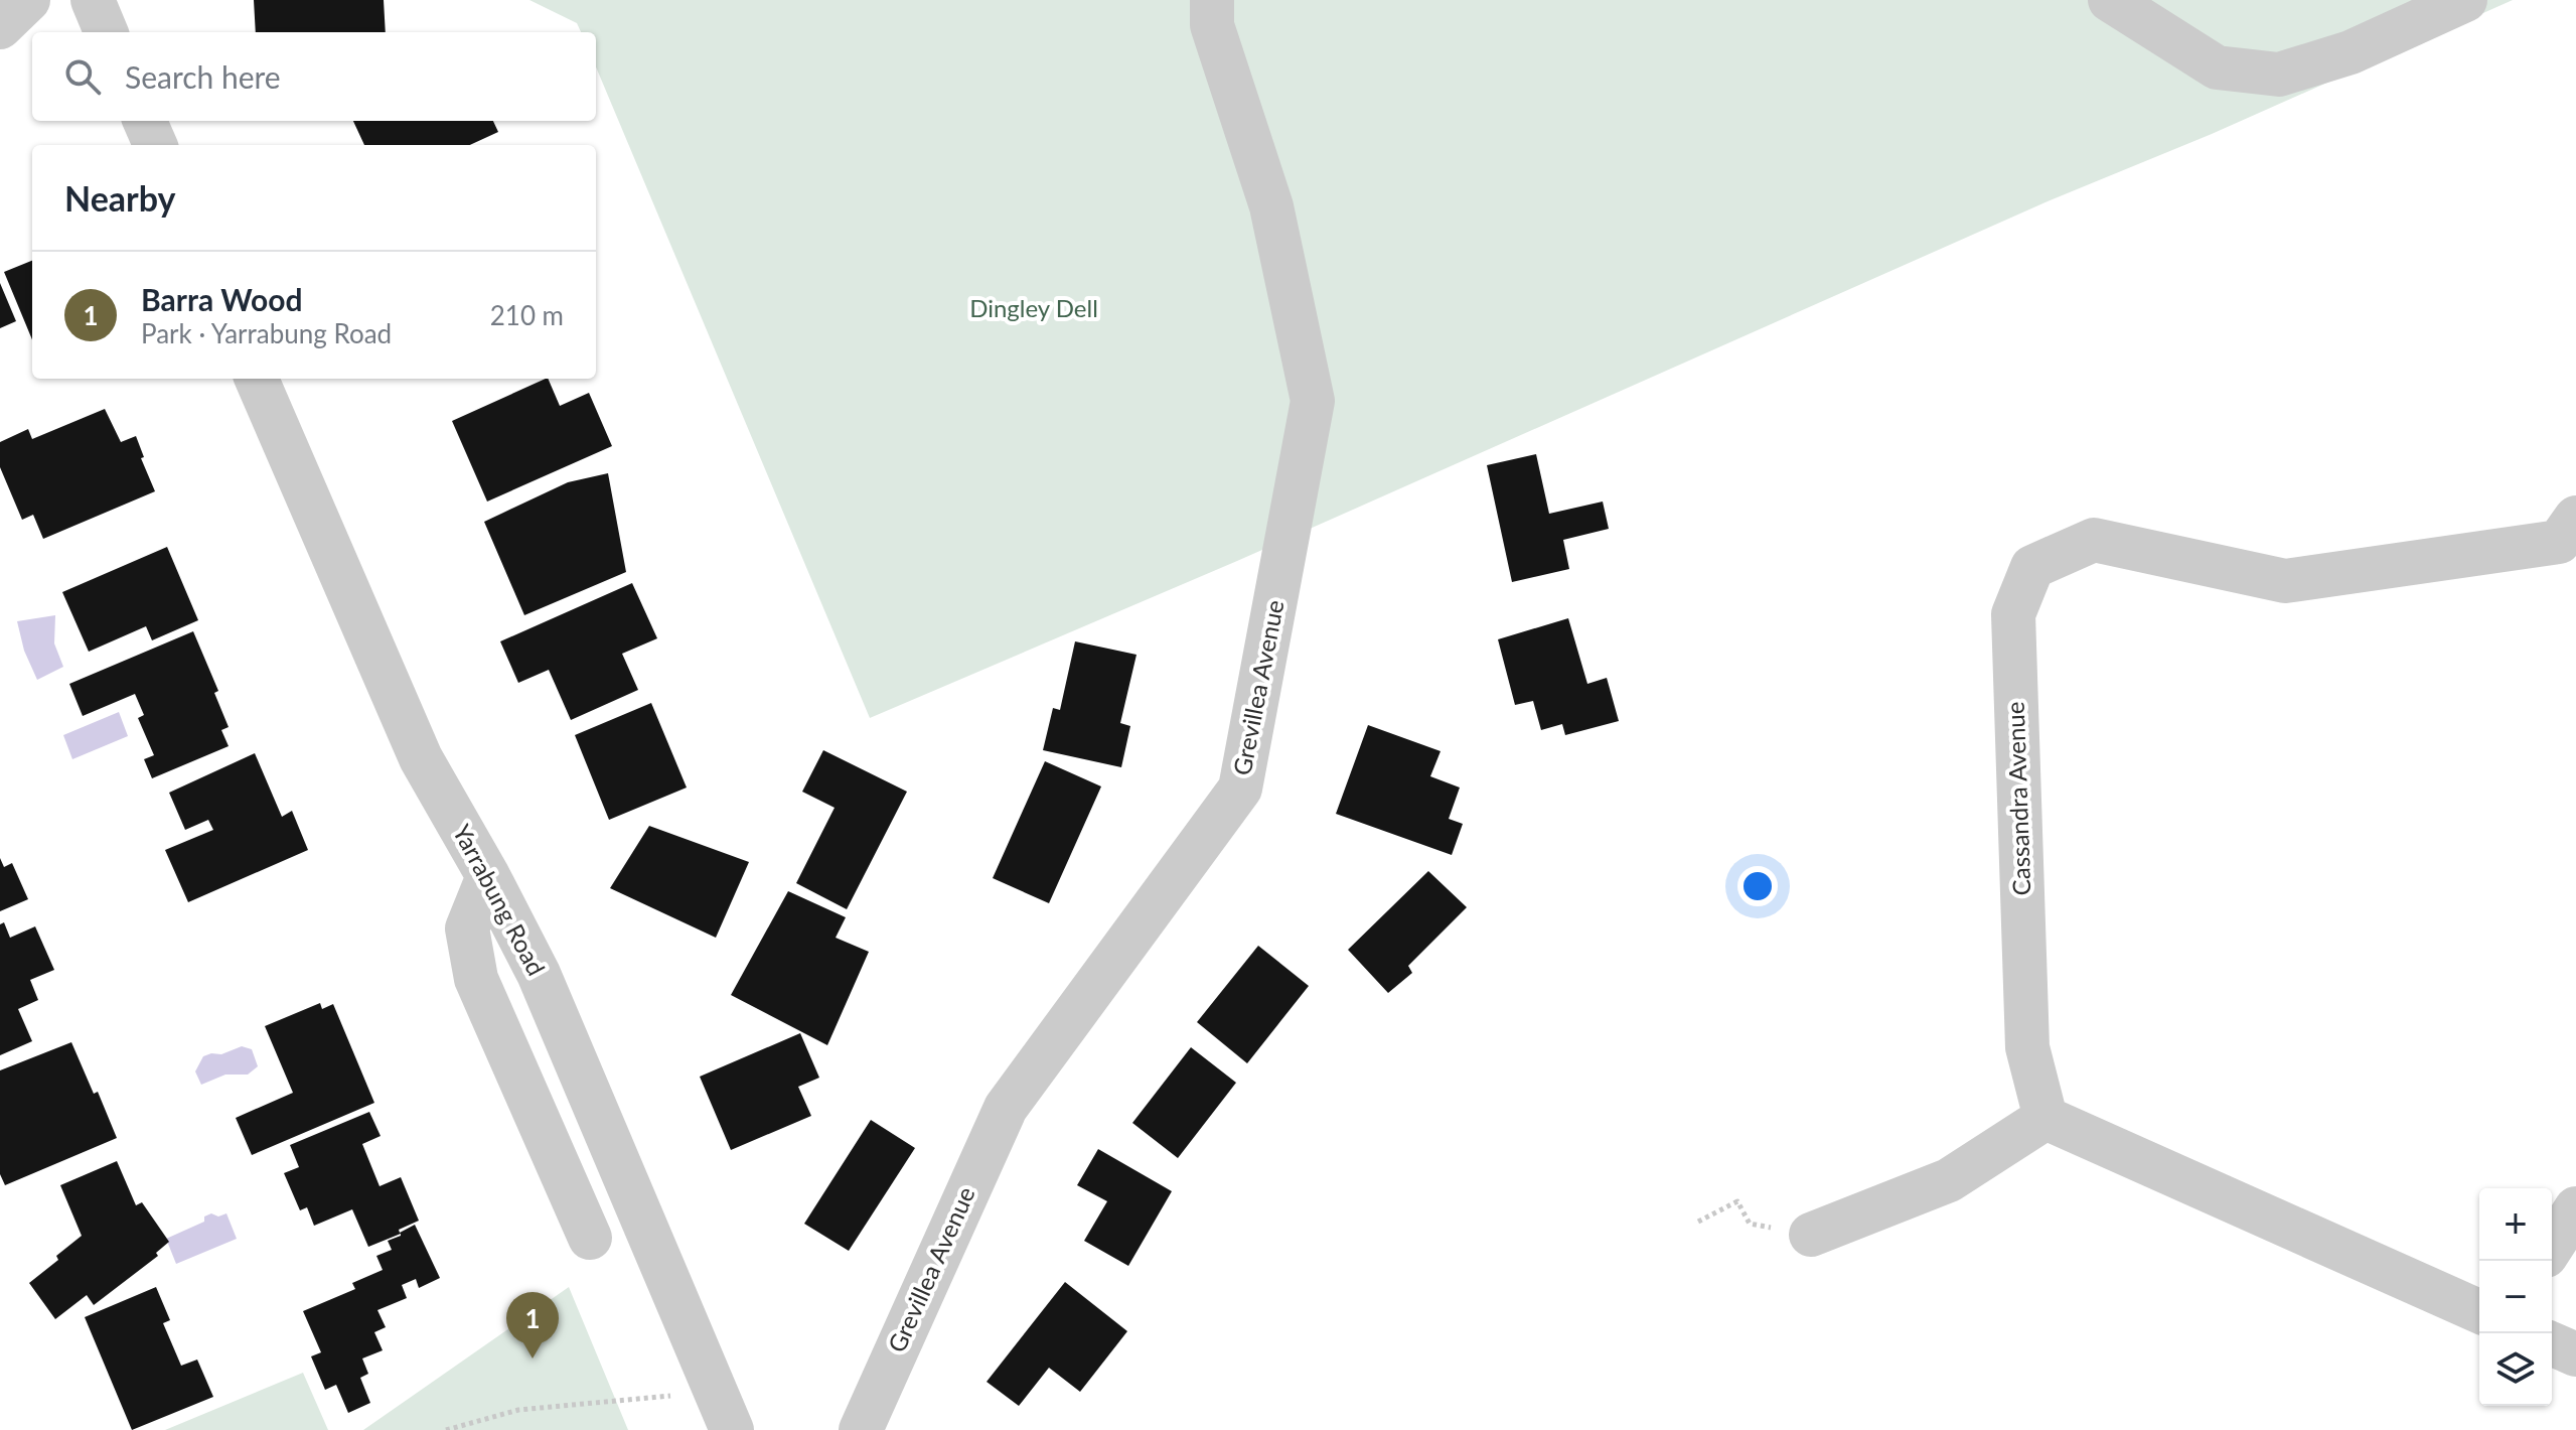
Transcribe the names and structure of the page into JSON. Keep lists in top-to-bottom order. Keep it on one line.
{"streets":{"street":["Grevillea Avenue","Cassandra Avenue","Yarrabung Road"]},"parks":["Dingley Dell"],"page":{"search":"Search here","heading":"Nearby","list":[{"mark":"1","name":"Barra Wood","note":"Park · Yarrabung Road","value":"210 m"}],"map_buttons":["+","−"],"pins":"1"}}
